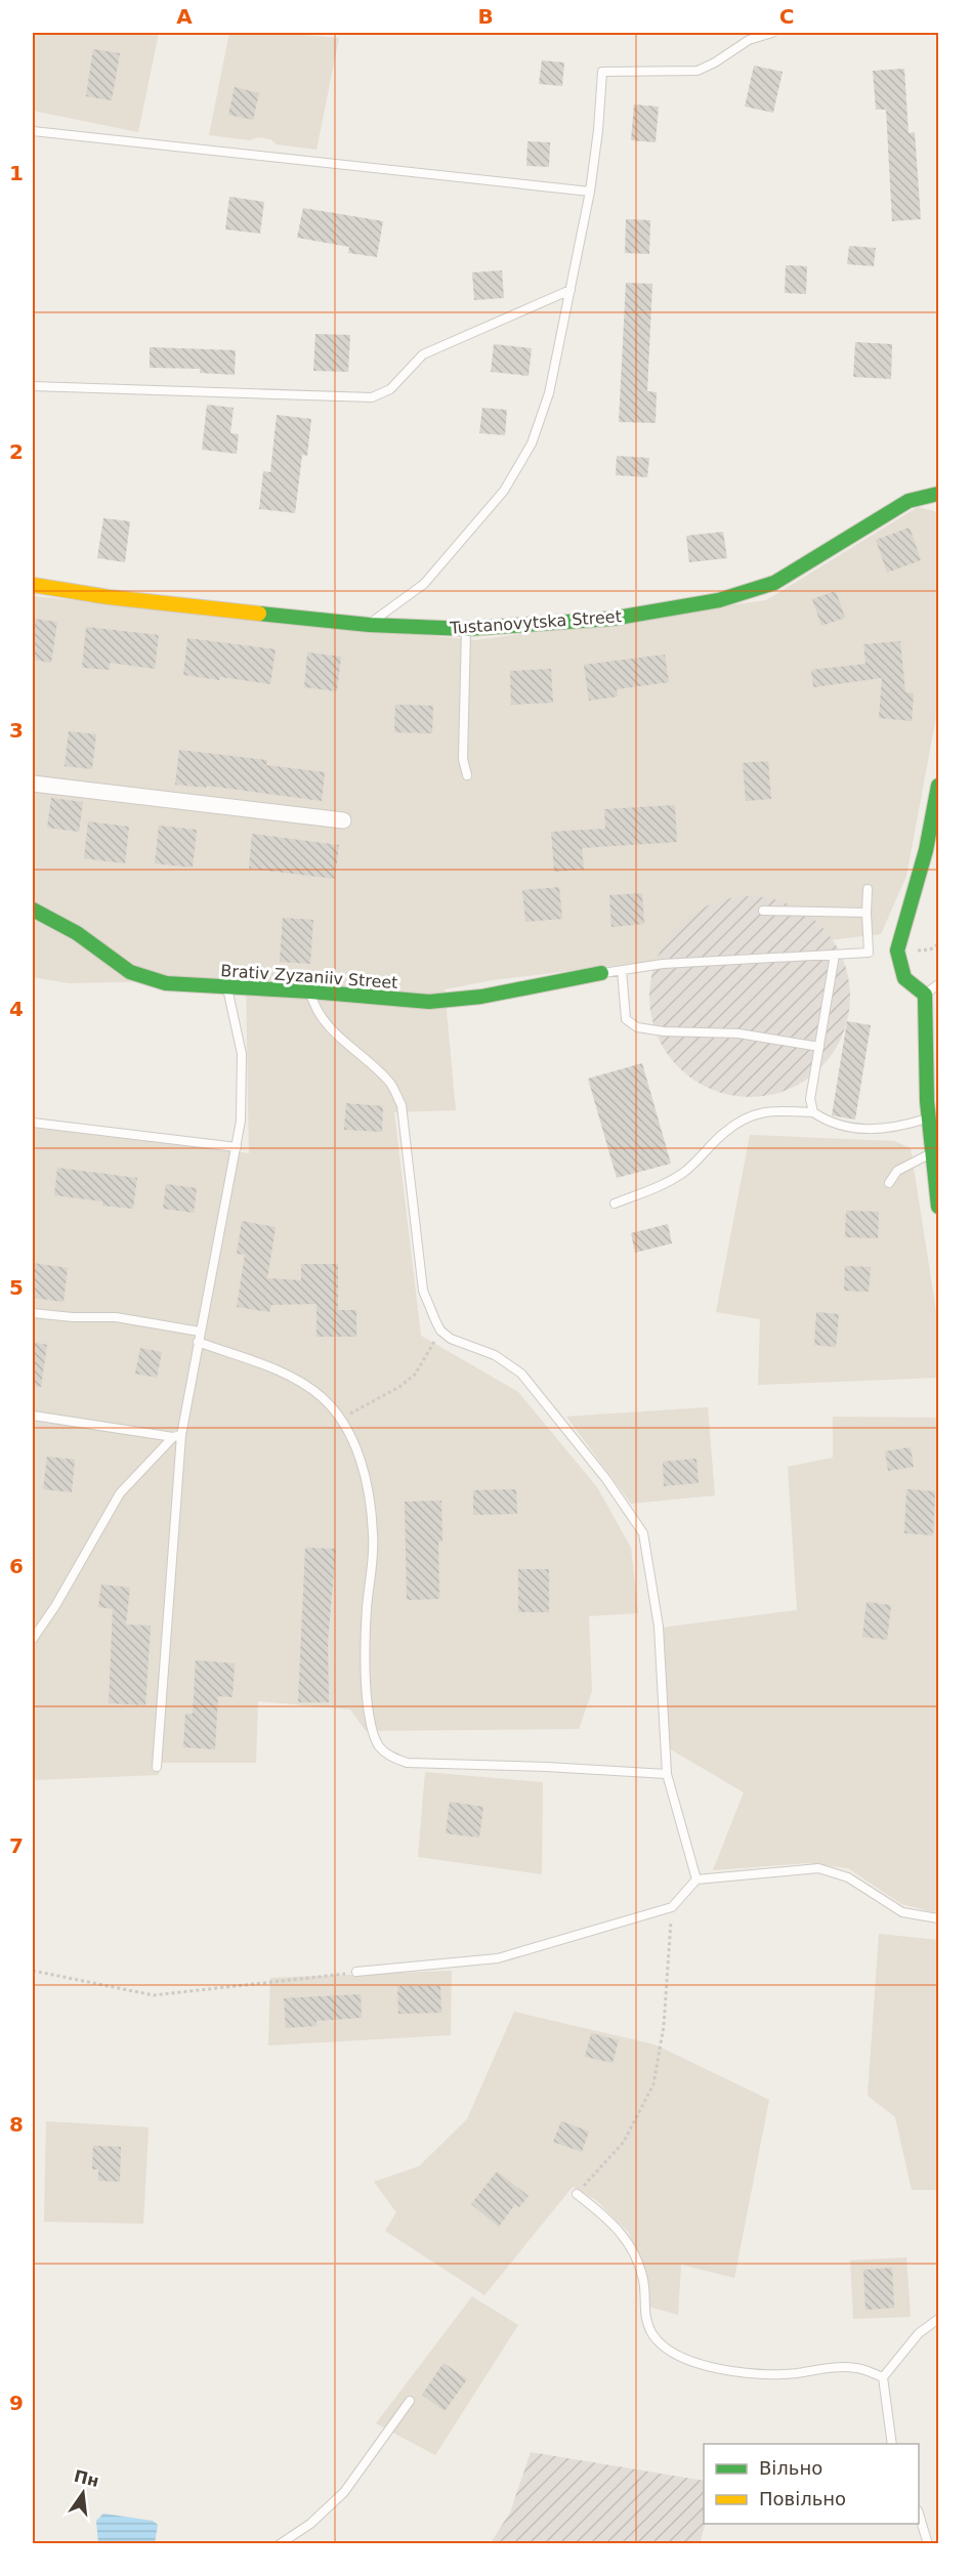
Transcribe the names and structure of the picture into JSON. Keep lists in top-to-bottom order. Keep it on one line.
{"streets":{"street":["Tustanovytska Street","Brativ Zyzaniiv Street"]},"legend":["Вільно","Повільно"],"north":"top","grid":{"columns":["A","B","C"],"rows":["1","2","3","4","5","6","7","8","9"]}}
